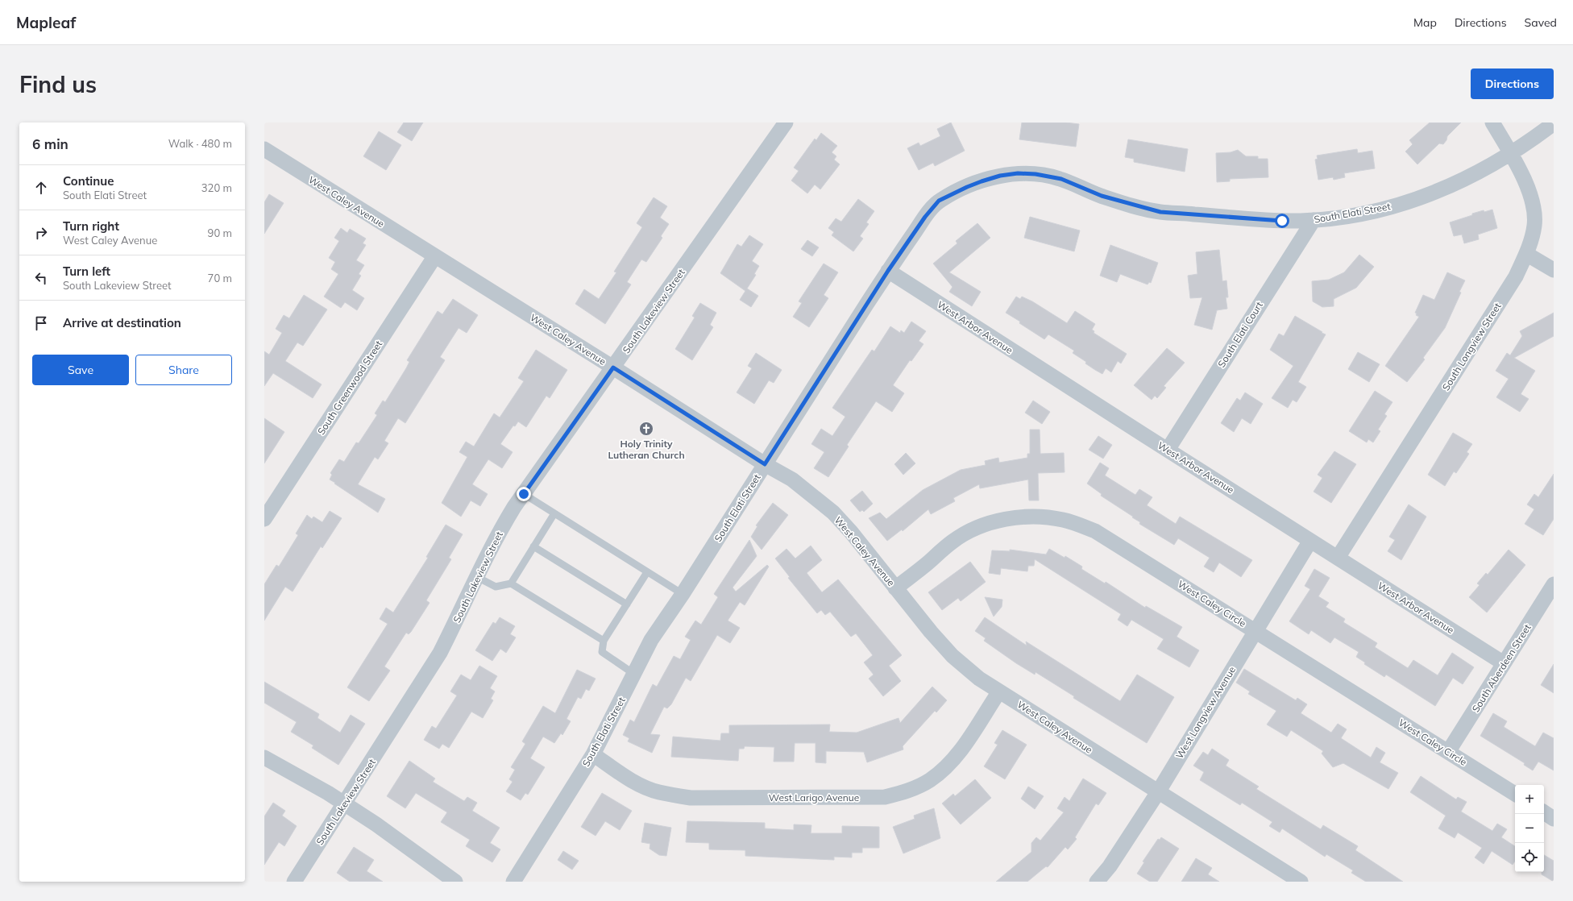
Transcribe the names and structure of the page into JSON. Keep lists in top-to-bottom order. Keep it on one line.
{"streets":{"street":["West Caley Avenue","South Elati Street","South Lakeview Street","West Arbor Avenue","South Elati Court","South Longview Street","South Greenwood Street","West Caley Circle","South Aberdeen Street","West Longview Avenue","West Larigo Avenue"]},"crossings":[["West Caley Avenue","South Elati Street"],["West Caley Avenue","South Lakeview Street"],["West Caley Avenue","South Greenwood Street"],["West Caley Avenue","West Caley Circle"],["West Caley Avenue","West Longview Avenue"],["West Caley Avenue","West Larigo Avenue"],["South Elati Street","West Arbor Avenue"],["South Elati Street","South Elati Court"],["South Elati Street","South Longview Street"],["South Elati Street","West Larigo Avenue"],["West Arbor Avenue","South Elati Court"],["West Arbor Avenue","South Longview Street"],["West Arbor Avenue","South Aberdeen Street"],["West Arbor Avenue","West Longview Avenue"],["West Caley Circle","South Aberdeen Street"],["West Caley Circle","West Longview Avenue"]],"places":{"church":["Holy Trinity Lutheran Church"]},"page":{"header":"Mapleaf","nav":["Map","Directions","Saved"],"buttons":["Directions",["Save","Share"]],"title":"Find us","heading":["6 min","Walk · 480 m"],"list":[["Continue","South Elati Street","320 m"],["Turn right","West Caley Avenue","90 m"],["Turn left","South Lakeview Street","70 m"],"Arrive at destination"],"map_buttons":["+","−"]}}
